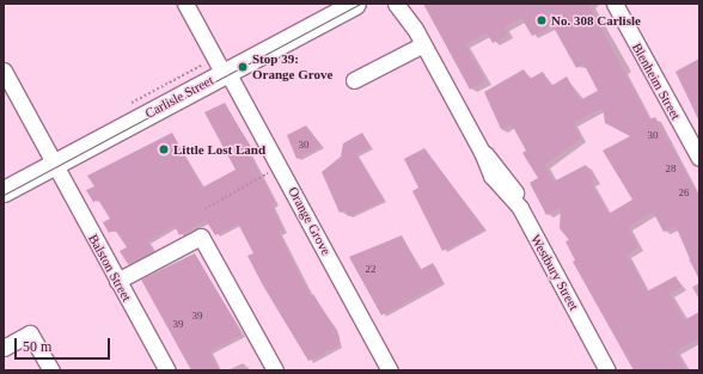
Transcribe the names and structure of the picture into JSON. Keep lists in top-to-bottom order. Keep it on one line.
{"streets":{"main road":["Carlisle Street"],"street":["Blenheim Street","Orange Grove","Balston Street","Westbury Street"]},"crossings":[["Carlisle Street","Orange Grove"],["Carlisle Street","Balston Street"]],"places":["No. 308 Carlisle","Stop 39: Orange Grove","Little Lost Land"],"house_numbers":["30","30","28","26","22","39","39"],"scale_bar":"50 m"}
